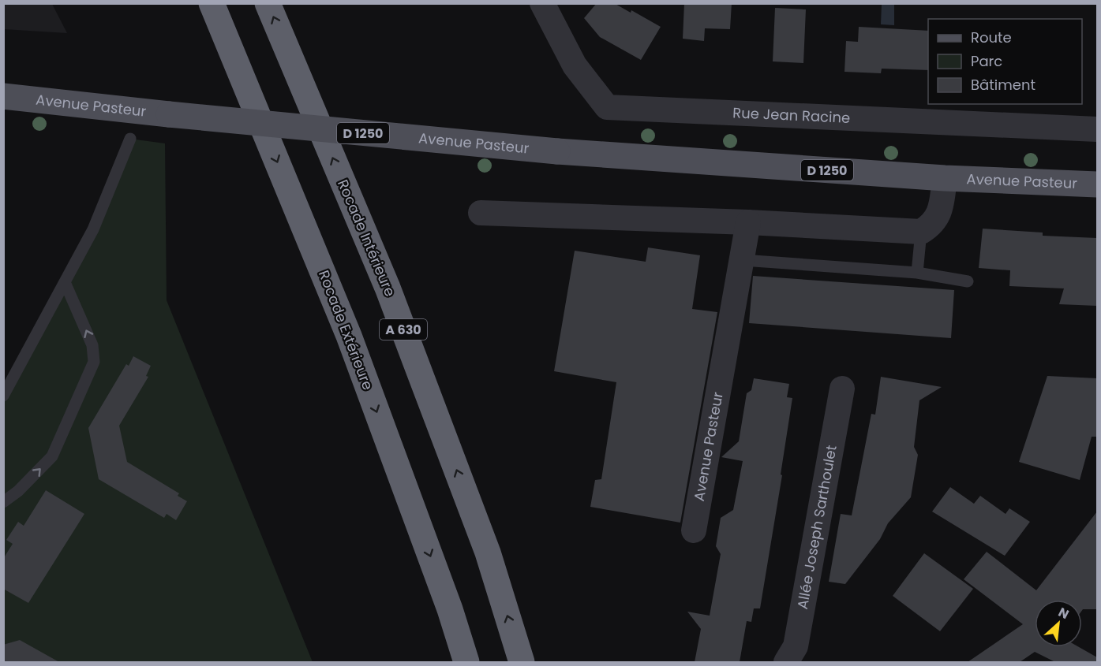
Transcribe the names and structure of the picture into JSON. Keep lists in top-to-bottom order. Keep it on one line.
{"streets":{"highway":["Rocade Intérieure","A 630","Rocade Extérieure"],"main road":["Avenue Pasteur","D 1250"],"street":["Rue Jean Racine","Allée Joseph Sarthoulet"]},"one_way":["Rocade Intérieure","Rocade Extérieure"],"legend":["Route","Parc","Bâtiment"],"north":"top right"}
